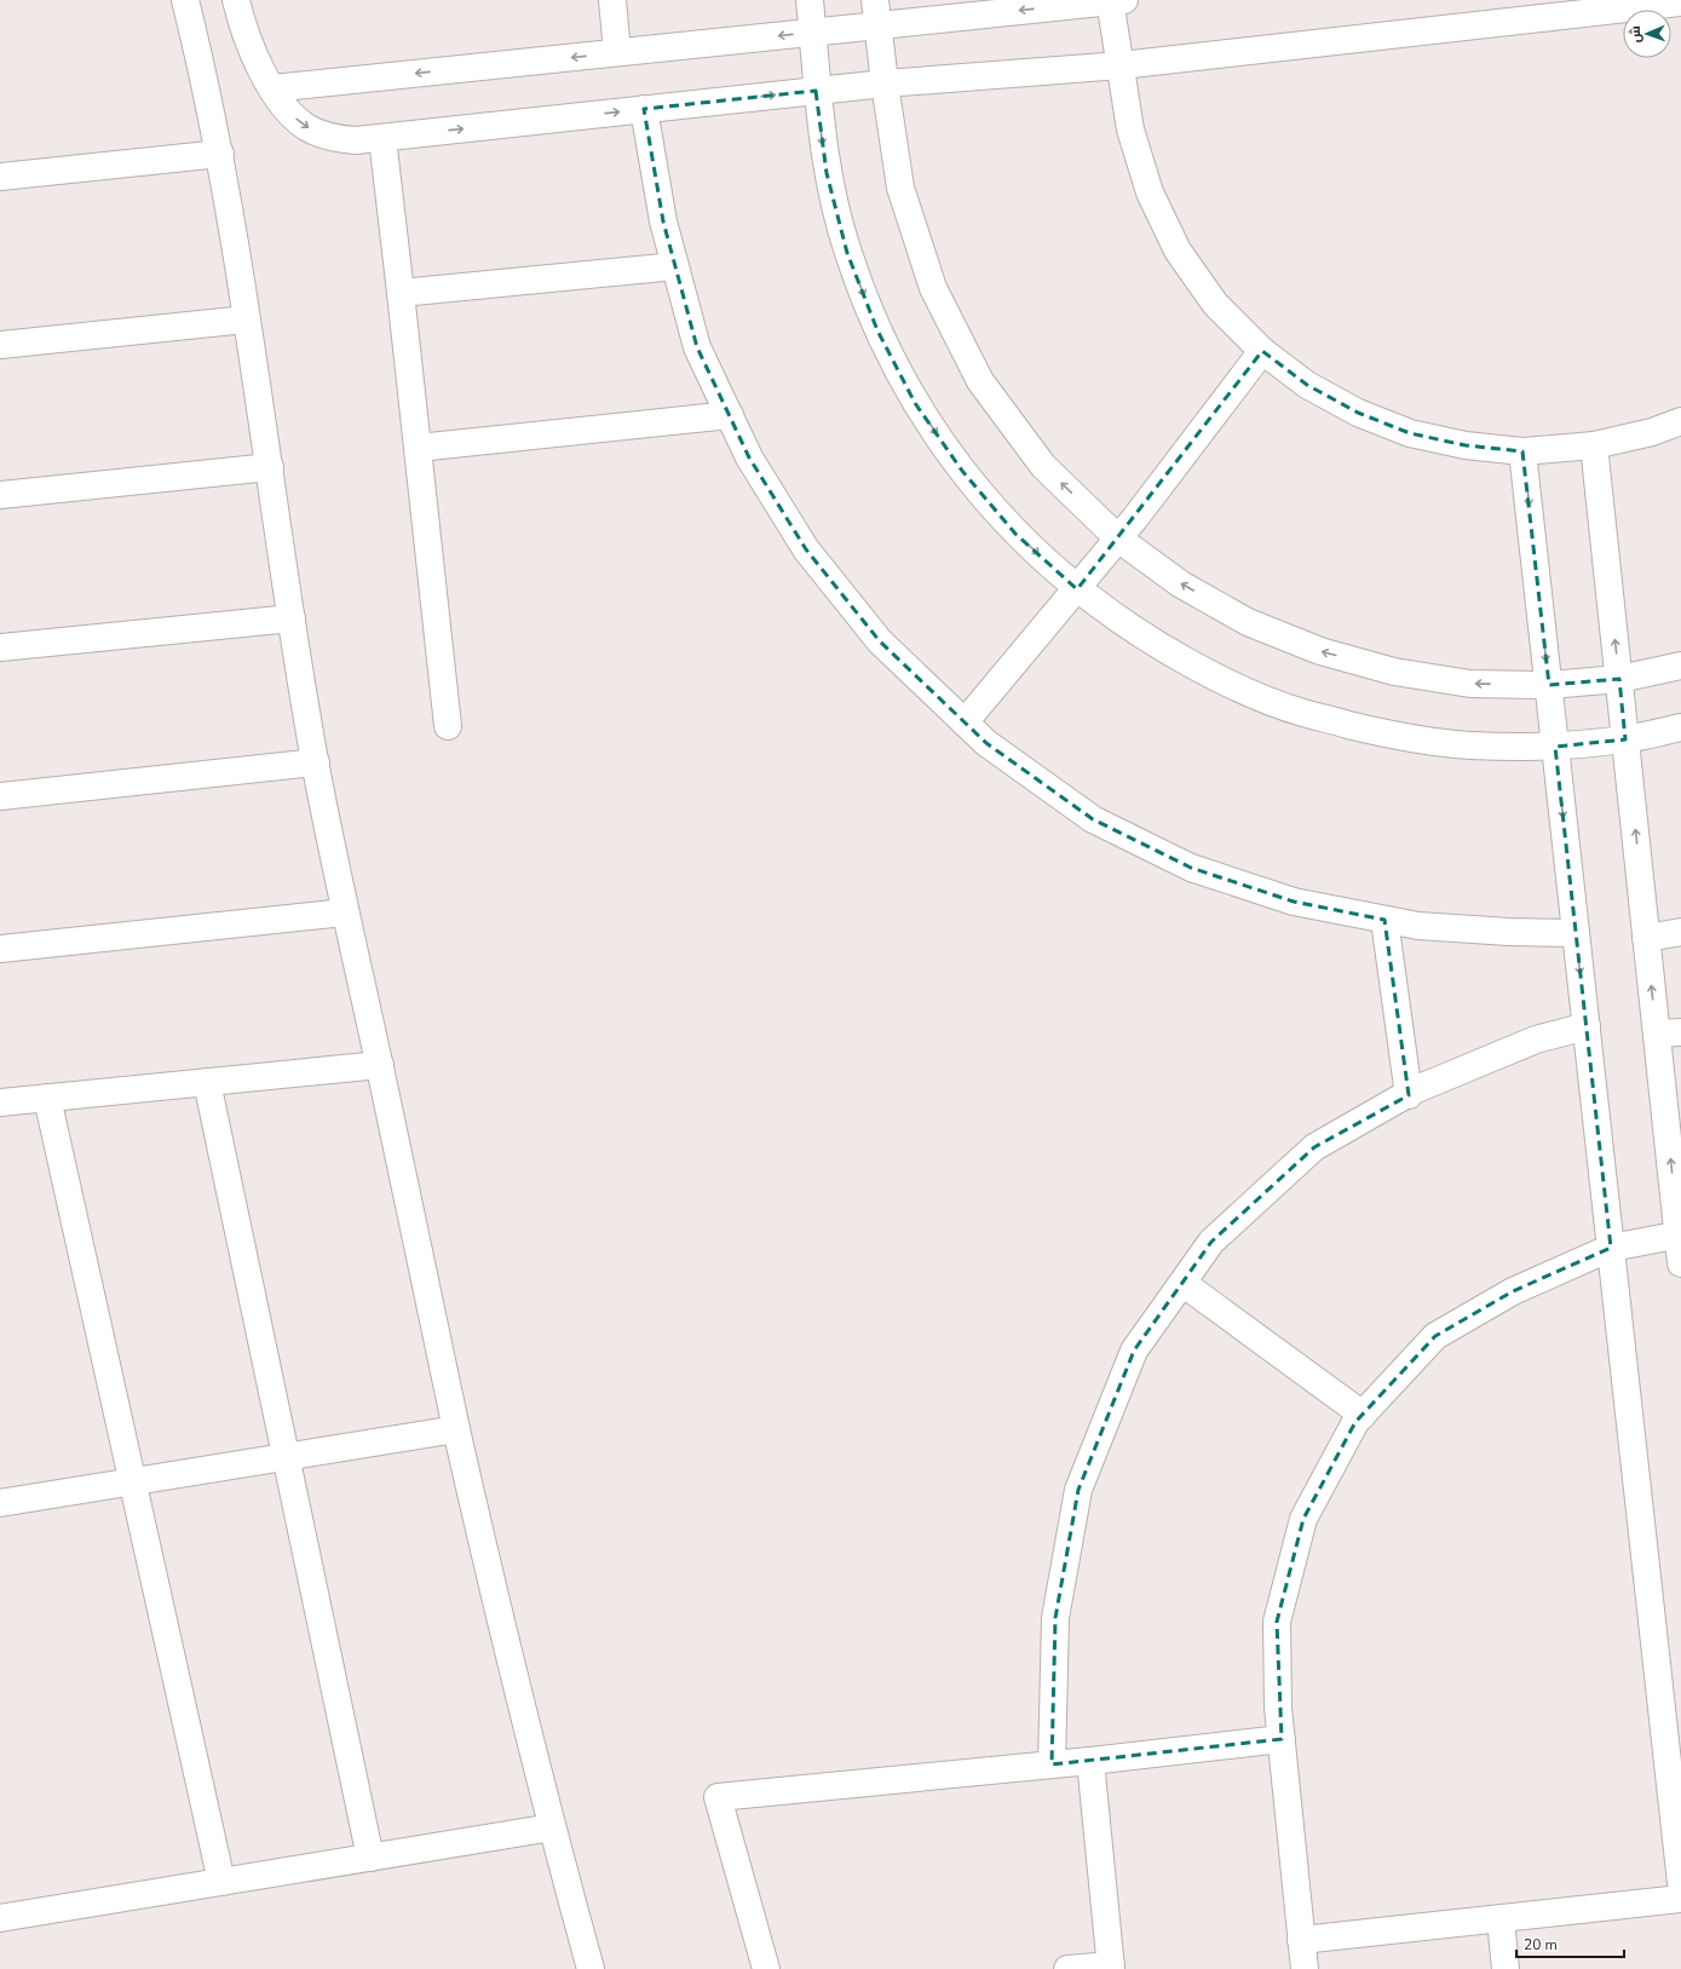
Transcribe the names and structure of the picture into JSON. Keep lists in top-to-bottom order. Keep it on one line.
{"scale_bar":"20 m","north":"left"}
